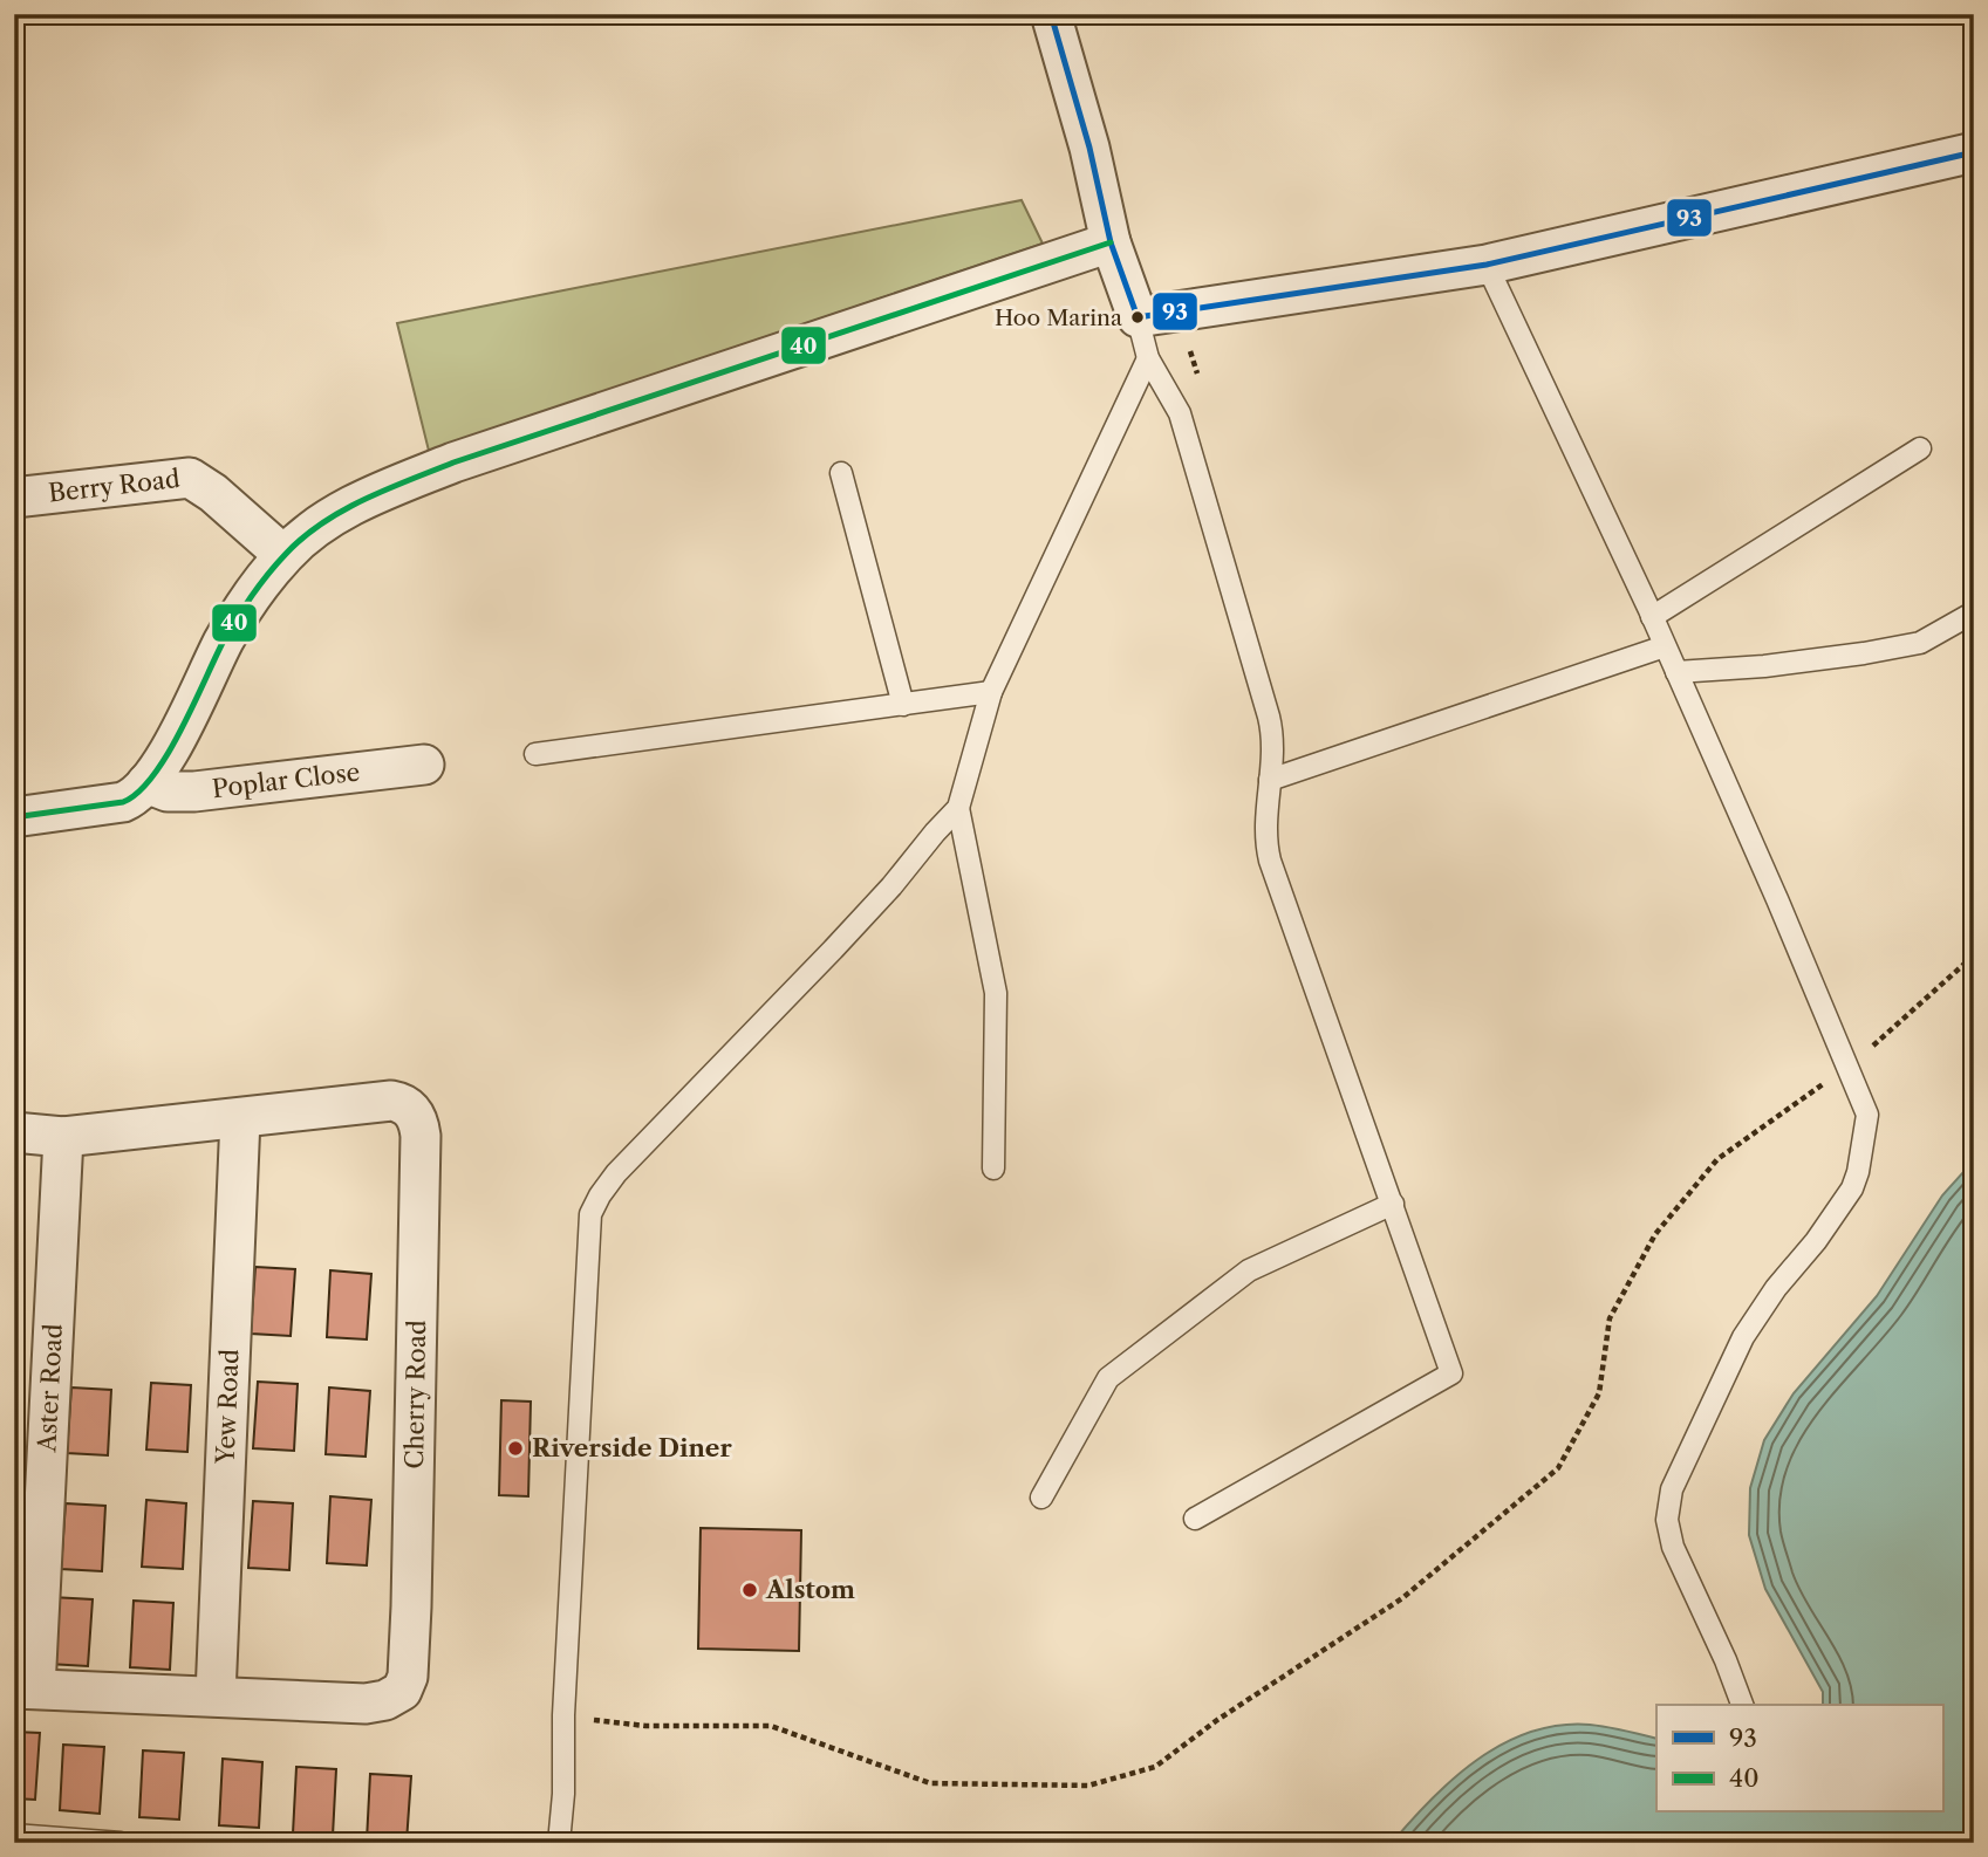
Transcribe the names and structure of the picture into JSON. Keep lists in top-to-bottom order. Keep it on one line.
{"streets":{"street":["Berry Road","Poplar Close","Aster Road","Cherry Road","Yew Road"]},"crossings":[["Aster Road","Cherry Road"],["Cherry Road","Yew Road"]],"places":["Hoo Marina","Riverside Diner","Alstom"],"lines":["transit line 93","transit line 40"],"legend":["93","40"]}
